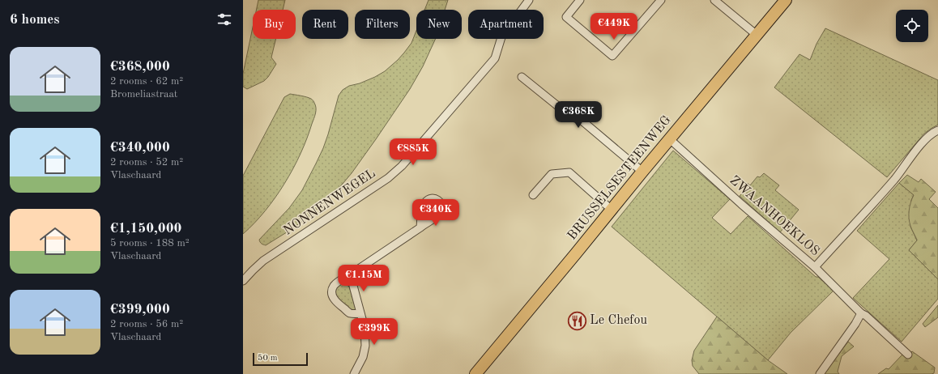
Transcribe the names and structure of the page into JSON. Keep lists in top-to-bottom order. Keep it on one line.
{"streets":{"main road":["BRUSSELSESTEENWEG"],"street":["NONNENWEGEL","ZWAANHOEKLOS"]},"crossings":[["BRUSSELSESTEENWEG","ZWAANHOEKLOS"]],"places":{"restaurant":["Le Chefou"]},"scale_bar":"50 m","page":{"heading":"6 homes","chip":["Buy","Rent","Filters","New","Apartment"],"price":["€449K","€368K","€885K","€340K","€1.15M","€399K"],"list":[{"name":"€368,000","note":"2 rooms · 62 m² · Bromeliastraat"},{"name":"€340,000","note":"2 rooms · 52 m² · Vlaschaard"},{"name":"€1,150,000","note":"5 rooms · 188 m² · Vlaschaard"},{"name":"€399,000","note":"2 rooms · 56 m² · Vlaschaard"}],"scale":"50 m"}}
